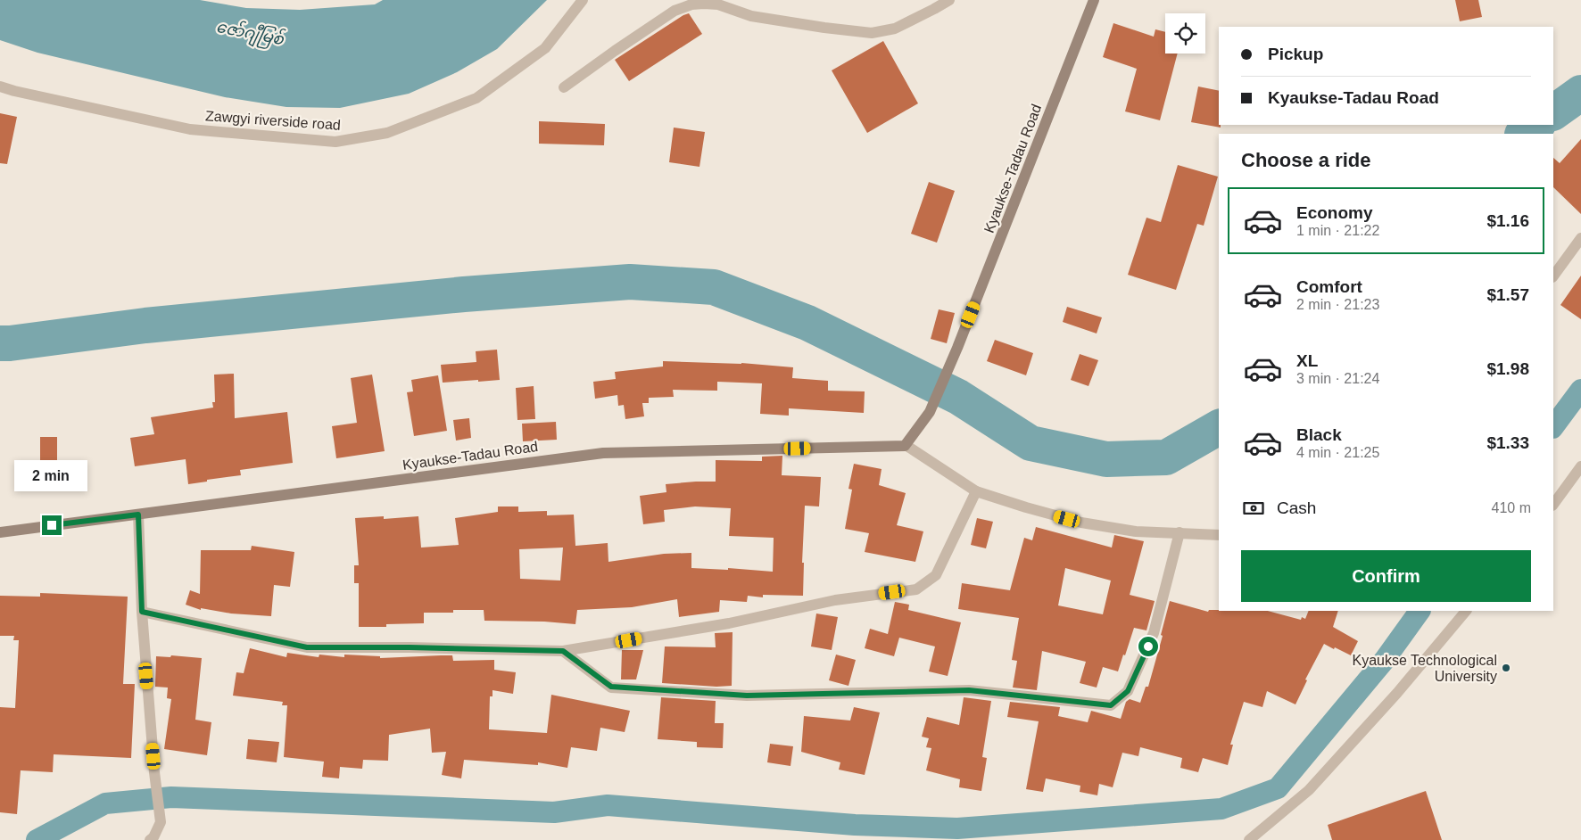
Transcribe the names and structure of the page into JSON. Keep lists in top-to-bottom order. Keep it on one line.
{"streets":{"main road":["Kyaukse-Tadau Road"],"street":["Zawgyi riverside road"]},"water":["ဇော်ဂျီမြစ်"],"places":["Kyaukse Technological University"],"page":{"banner":["Pickup","Kyaukse-Tadau Road"],"heading":"Choose a ride","list":[{"name":"Economy","note":"1 min · 21:22","value":"$1.16"},{"name":"Comfort","note":"2 min · 21:23","value":"$1.57"},{"name":"XL","note":"3 min · 21:24","value":"$1.98"},{"name":"Black","note":"4 min · 21:25","value":"$1.33"}],"bubble":"2 min","pay":["Cash","410 m"],"buttons":"Confirm"}}
